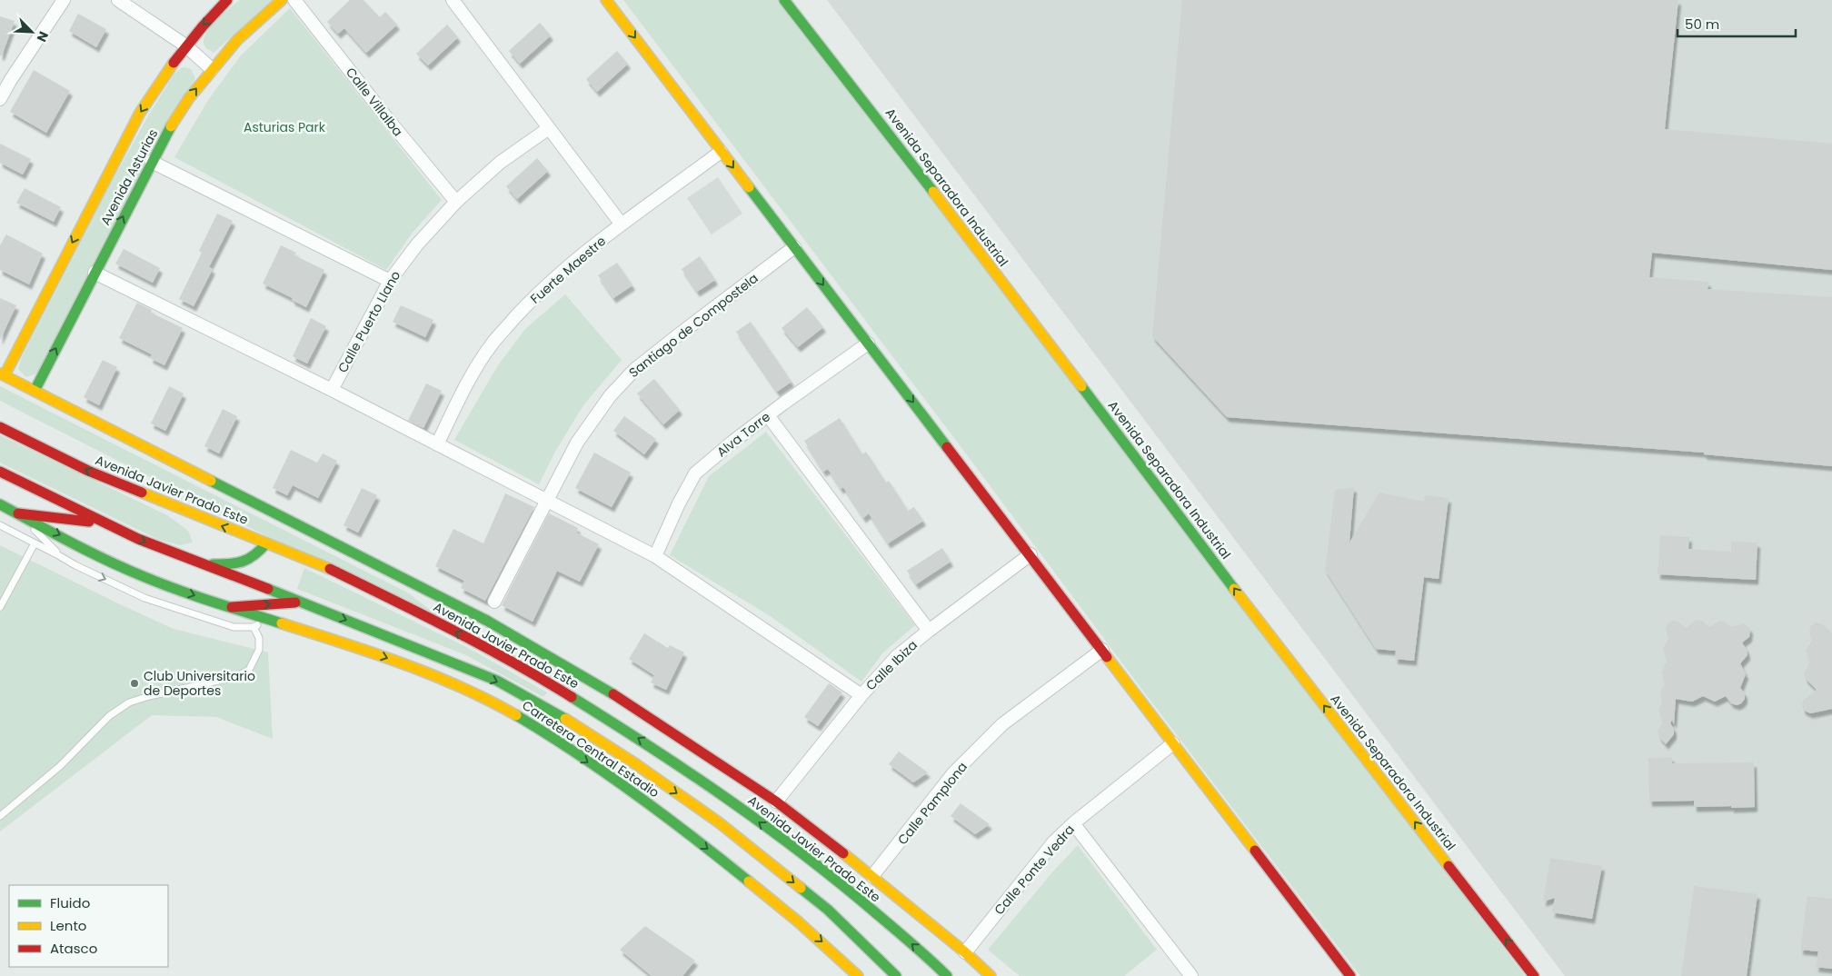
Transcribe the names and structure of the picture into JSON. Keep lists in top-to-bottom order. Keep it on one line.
{"streets":{"main road":["Avenida Asturias","Avenida Separadora Industrial","Avenida Javier Prado Este","Carretera Central Estadio"],"street":["Calle Villalba","Fuerte Maestre","Calle Puerto Llano","Santiago de Compostela","Alva Torre","Calle Ibiza","Calle Pamplona","Calle Ponte Vedra"]},"crossings":[["Calle Villalba","Calle Puerto Llano"]],"one_way":["Avenida Separadora Industrial"],"parks":["Asturias Park"],"places":["Club Universitario de Deportes"],"legend":["Fluido","Lento","Atasco"],"scale_bar":"50 m","north":"bottom right"}
